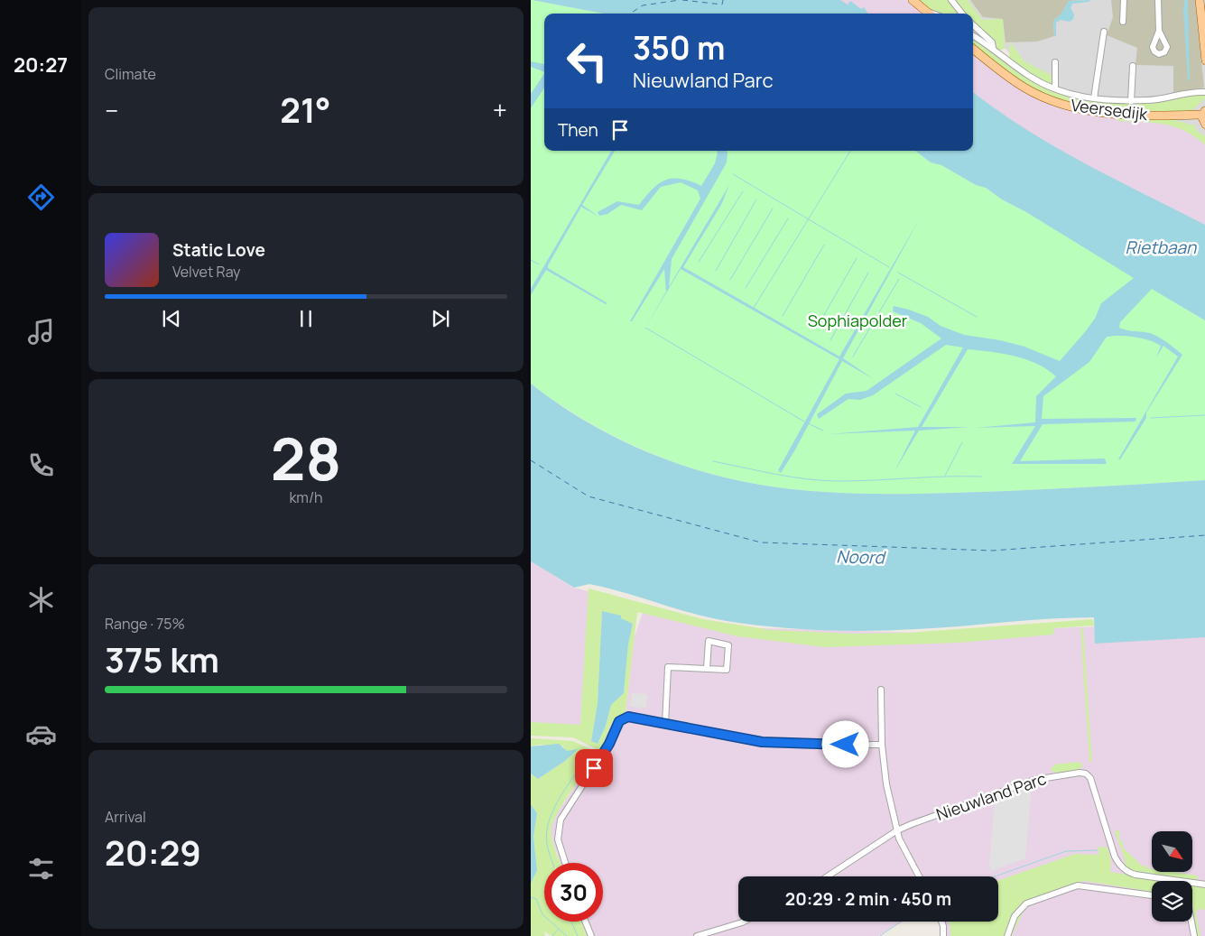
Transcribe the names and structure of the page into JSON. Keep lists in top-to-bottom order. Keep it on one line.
{"streets":{"main road":["Veersedijk"],"street":["Nieuwland Parc"]},"water":["Rietbaan","Noord"],"parks":["Sophiapolder"],"north":"bottom right","page":{"tabs":"20:27","tile":["Climate",["28","km/h"],["Range · 75%","375 km"],["Arrival","20:29"]],"turn":["350 m","Nieuwland Parc"],"heat":["−","21°","+"],"then":"Then","song":["Static Love","Velvet Ray"],"limit":"30","trip":"20:29 · 2 min · 450 m"}}
